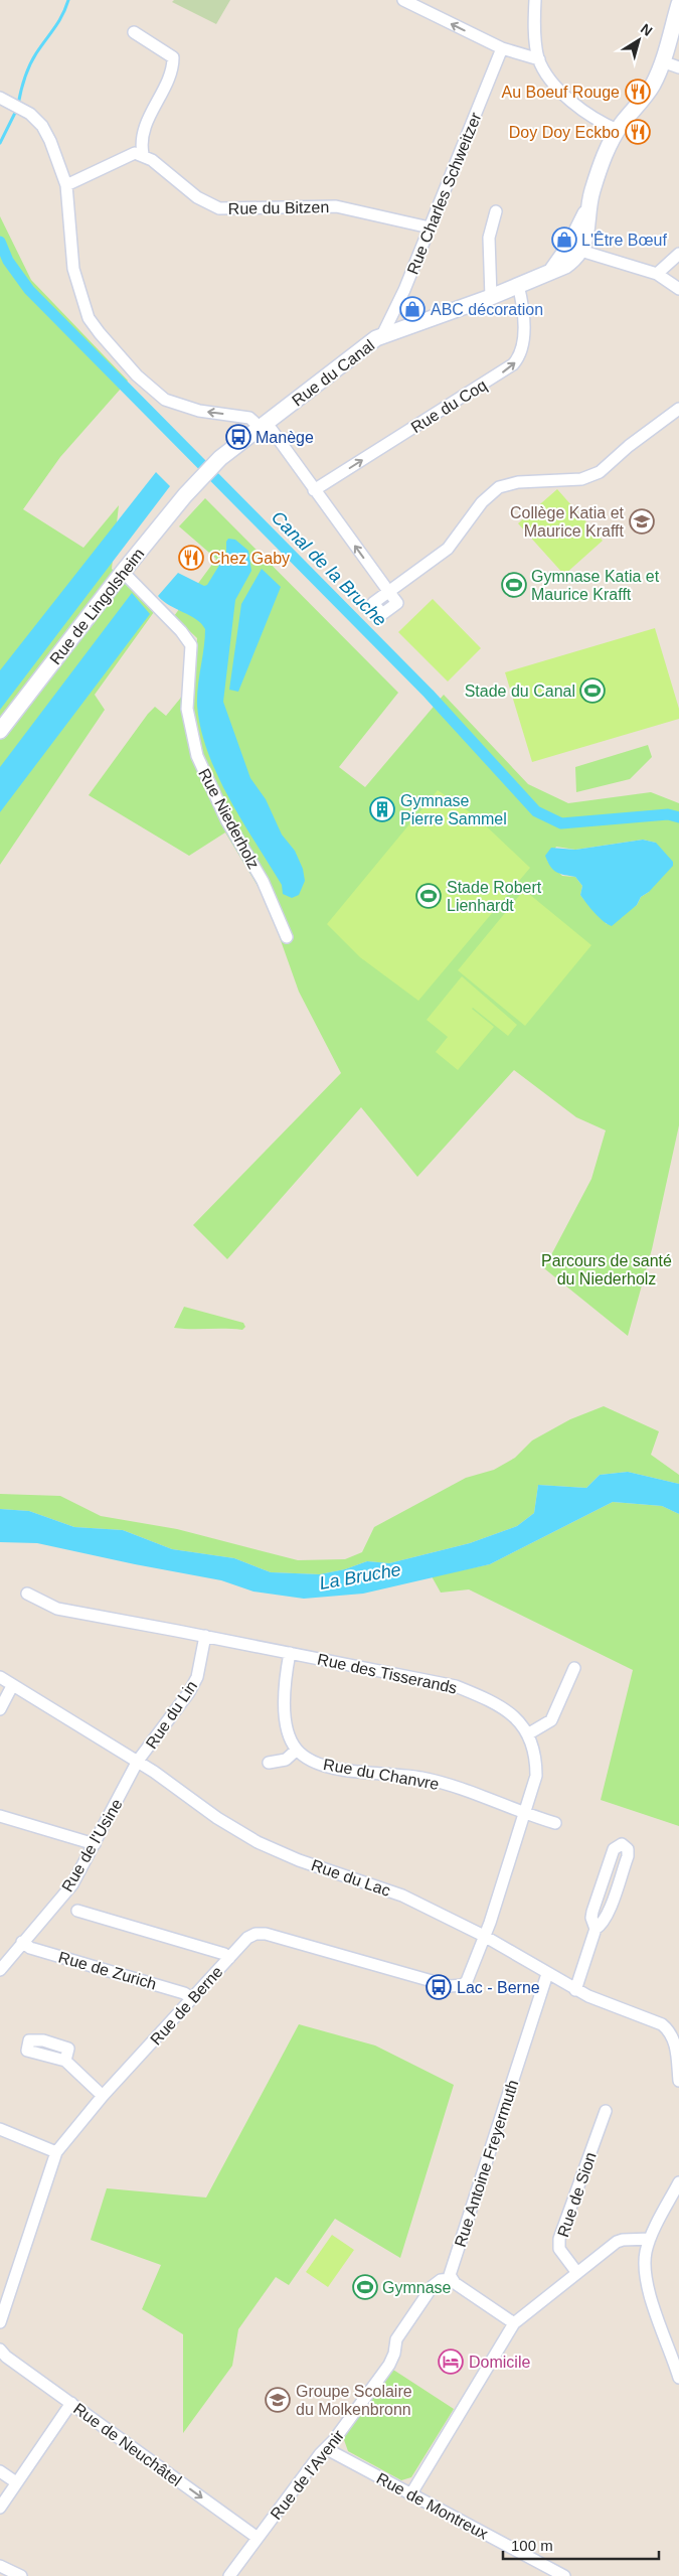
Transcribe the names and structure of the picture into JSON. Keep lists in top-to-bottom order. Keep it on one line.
{"streets":{"main road":["Rue du Canal","Rue de Lingolsheim"],"street":["Rue Charles Schweitzer","Rue du Bitzen","Rue du Coq","Rue Niederholz","Rue des Tisserands","Rue du Lin","Rue du Chanvre","Rue de l'Usine","Rue du Lac","Rue de Zurich","Rue de Berne","Rue Antoine Freyermuth","Rue de Sion","Rue de Neuchâtel","Rue de l'Avenir","Rue de Montreux"]},"crossings":[["Rue Charles Schweitzer","Rue du Bitzen"],["Rue Charles Schweitzer","Rue du Canal"],["Rue du Canal","Rue du Coq"],["Rue du Canal","Rue de Lingolsheim"],["Rue de Lingolsheim","Rue Niederholz"],["Rue des Tisserands","Rue du Lin"],["Rue des Tisserands","Rue du Chanvre"],["Rue des Tisserands","Rue du Lac"],["Rue des Tisserands","Rue de Berne"],["Rue du Lin","Rue de l'Usine"],["Rue du Lin","Rue du Lac"],["Rue de l'Usine","Rue du Lac"],["Rue de l'Usine","Rue de Zurich"],["Rue du Lac","Rue de Berne"],["Rue du Lac","Rue Antoine Freyermuth"],["Rue de Zurich","Rue de Berne"],["Rue Antoine Freyermuth","Rue de l'Avenir"],["Rue de Neuchâtel","Rue de l'Avenir"],["Rue de l'Avenir","Rue de Montreux"]],"one_way":["Rue du Coq","Rue de Neuchâtel"],"water":["Canal de la Bruche","La Bruche"],"parks":["Parcours de santé du Niederholz"],"places":{"restaurant":["Au Boeuf Rouge","Doy Doy Eckbo","Chez Gaby"],"shop":["L'Être Bœuf","ABC décoration"],"bus stop":["Manège","Lac - Berne"],"school or university":["Collège Katia et Maurice Krafft","Groupe Scolaire du Molkenbronn"],"sports":["Gymnase Katia et Maurice Krafft","Stade du Canal","Stade Robert Lienhardt","Gymnase"],"building":["Gymnase Pierre Sammel"],"hotel":["Domicile"]},"scale_bar":"100 m","north":"top right"}
